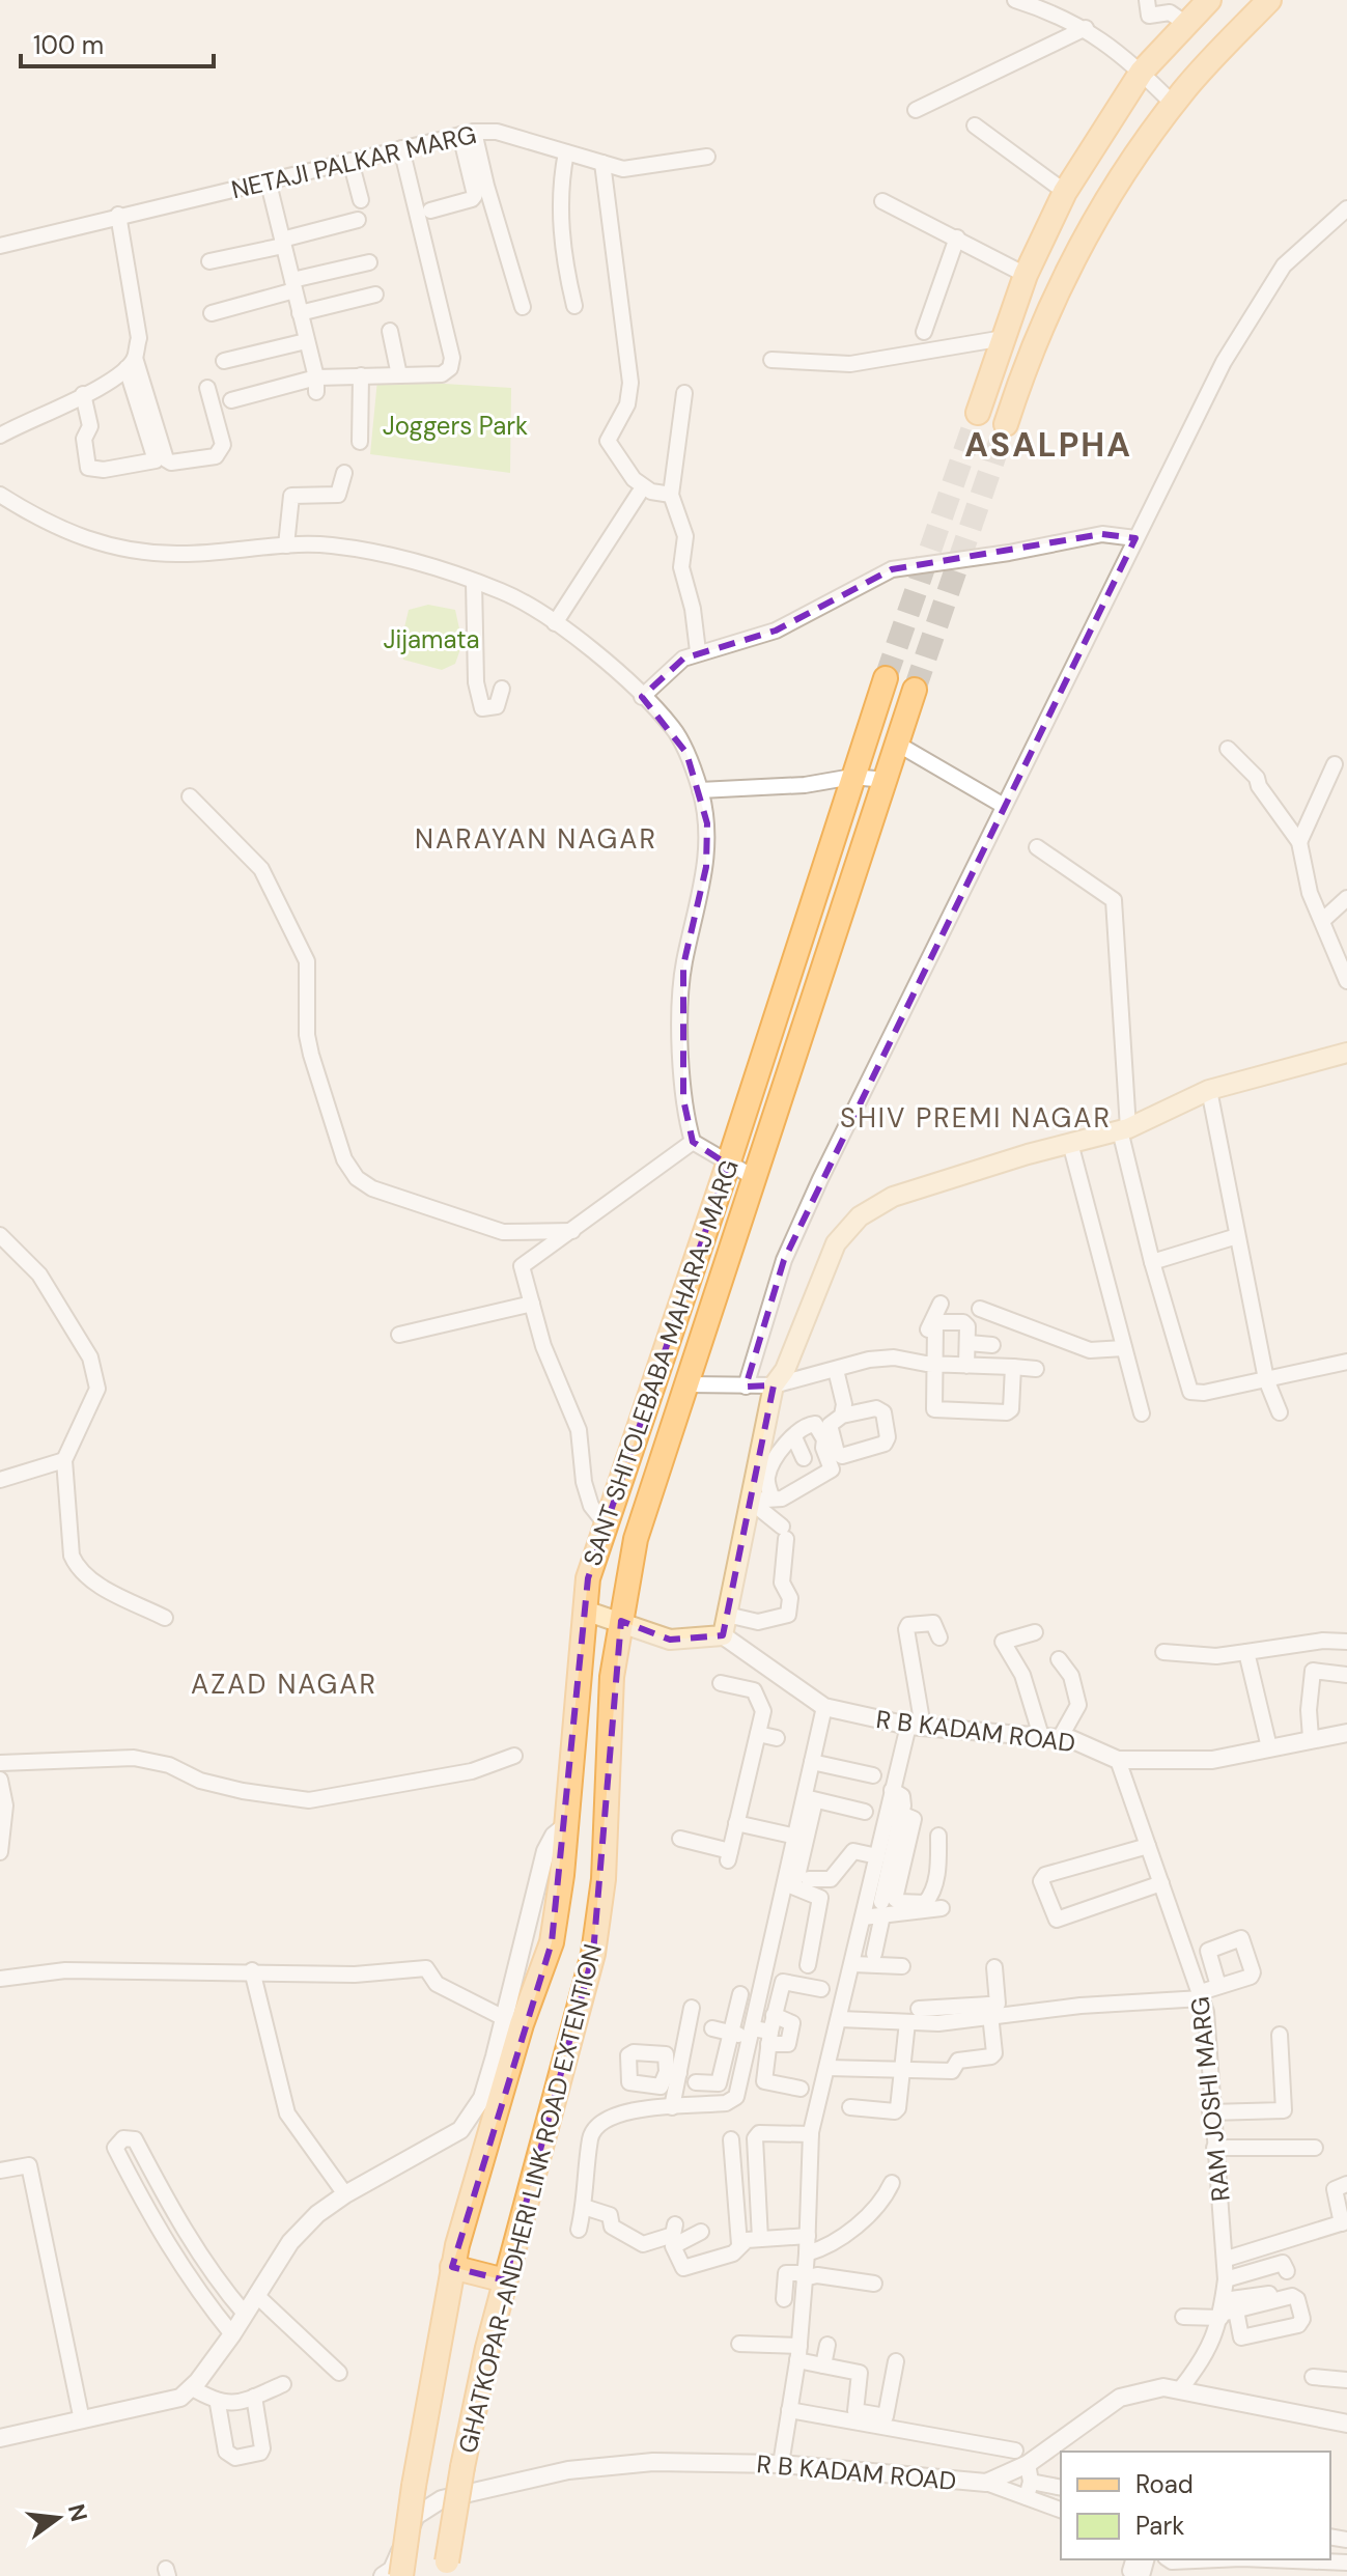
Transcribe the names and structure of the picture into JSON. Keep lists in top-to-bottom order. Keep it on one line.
{"streets":{"main road":["SANT SHITOLEBABA MAHARAJ MARG","GHATKOPAR-ANDHERI LINK ROAD EXTENTION"],"street":["NETAJI PALKAR MARG","R B KADAM ROAD","RAM JOSHI MARG"]},"crossings":[["SANT SHITOLEBABA MAHARAJ MARG","GHATKOPAR-ANDHERI LINK ROAD EXTENTION"],["R B KADAM ROAD","RAM JOSHI MARG"]],"districts":["ASALPHA","NARAYAN NAGAR","SHIV PREMI NAGAR","AZAD NAGAR"],"parks":["Joggers Park","Jijamata"],"legend":["Road","Park"],"scale_bar":"100 m","north":"right"}
